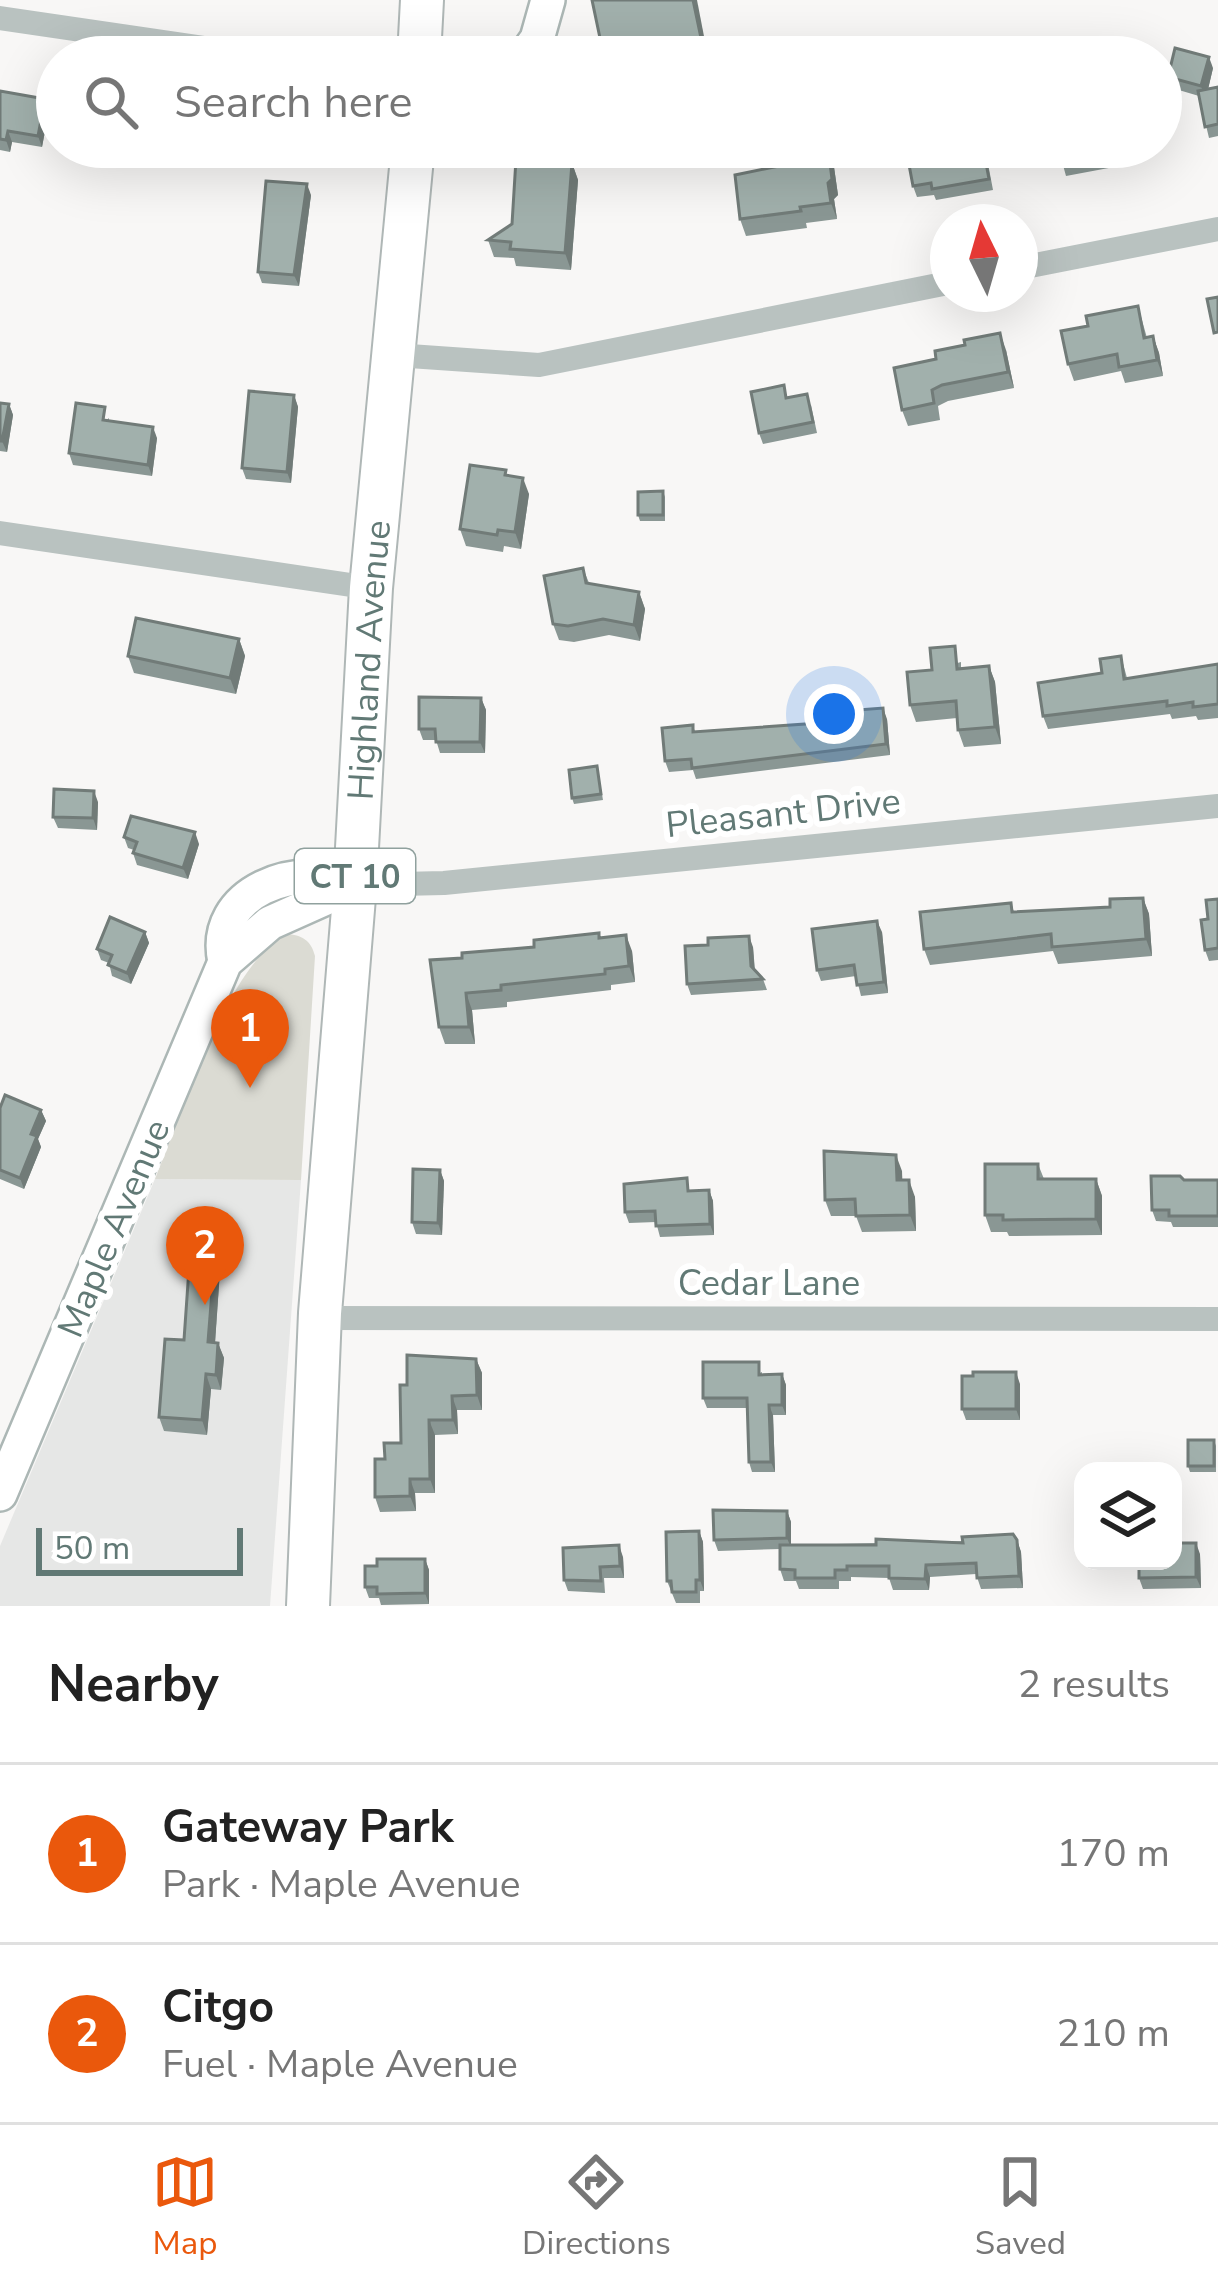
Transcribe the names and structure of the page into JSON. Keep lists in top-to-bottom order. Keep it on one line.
{"streets":{"highway":["Highland Avenue","CT 10"],"street":["Pleasant Drive","Maple Avenue","Cedar Lane"]},"crossings":[["Highland Avenue","Pleasant Drive"],["Highland Avenue","Maple Avenue"],["Highland Avenue","Cedar Lane"],["Pleasant Drive","Maple Avenue"]],"scale_bar":"50 m","north":"top","page":{"search":"Search here","pins":["1","2"],"scale":"50 m","heading":["Nearby","2 results"],"list":[{"mark":"1","name":"Gateway Park","note":"Park · Maple Avenue","value":"170 m"},{"mark":"2","name":"Citgo","note":"Fuel · Maple Avenue","value":"210 m"}],"nav":["Map","Directions","Saved"]}}
